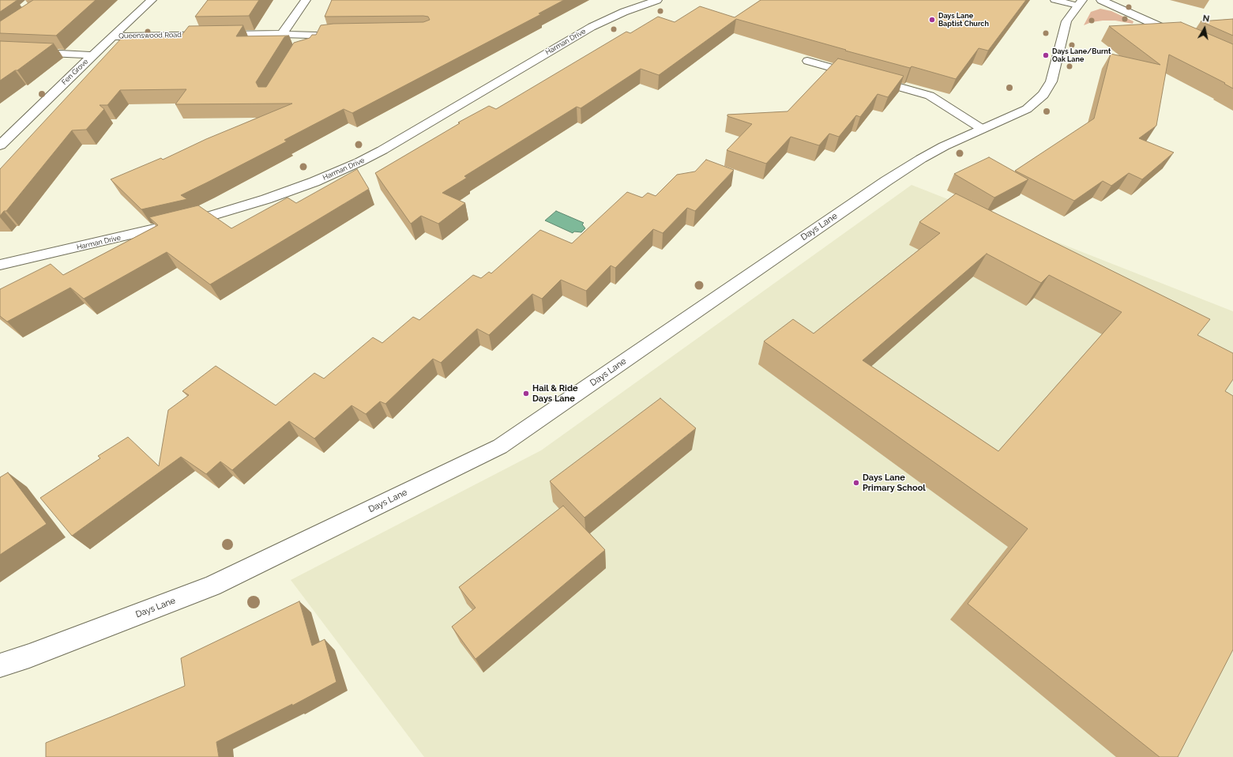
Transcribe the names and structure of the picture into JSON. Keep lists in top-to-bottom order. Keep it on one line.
{"streets":{"street":["Queenswood Road","Harman Drive","Fen Grove","Days Lane"]},"crossings":[["Queenswood Road","Fen Grove"]],"places":["Days Lane Baptist Church","Days Lane/Burnt Oak Lane","Hail & Ride Days Lane","Days Lane Primary School"],"north":"top"}
